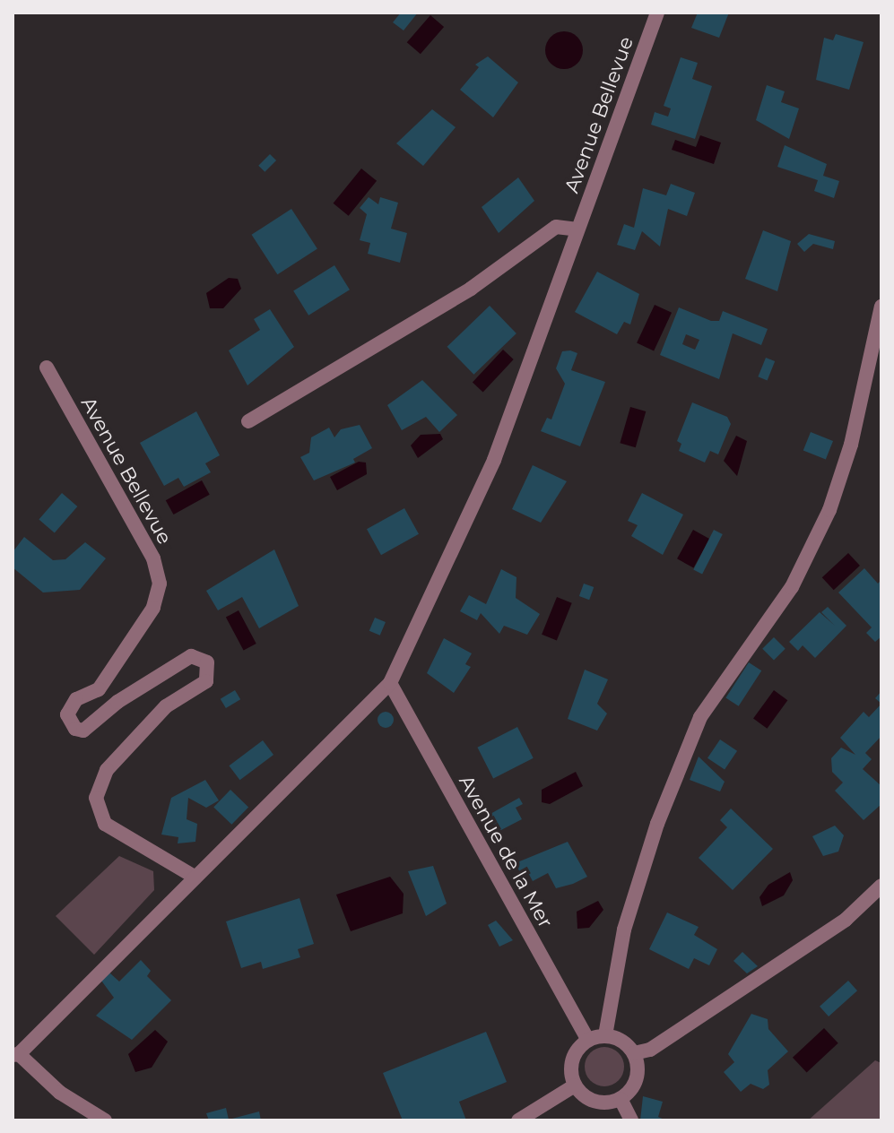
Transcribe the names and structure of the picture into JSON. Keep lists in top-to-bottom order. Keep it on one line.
{"streets":{"street":["Avenue Bellevue","Avenue de la Mer"]},"crossings":[["Avenue Bellevue","Avenue de la Mer"]]}
